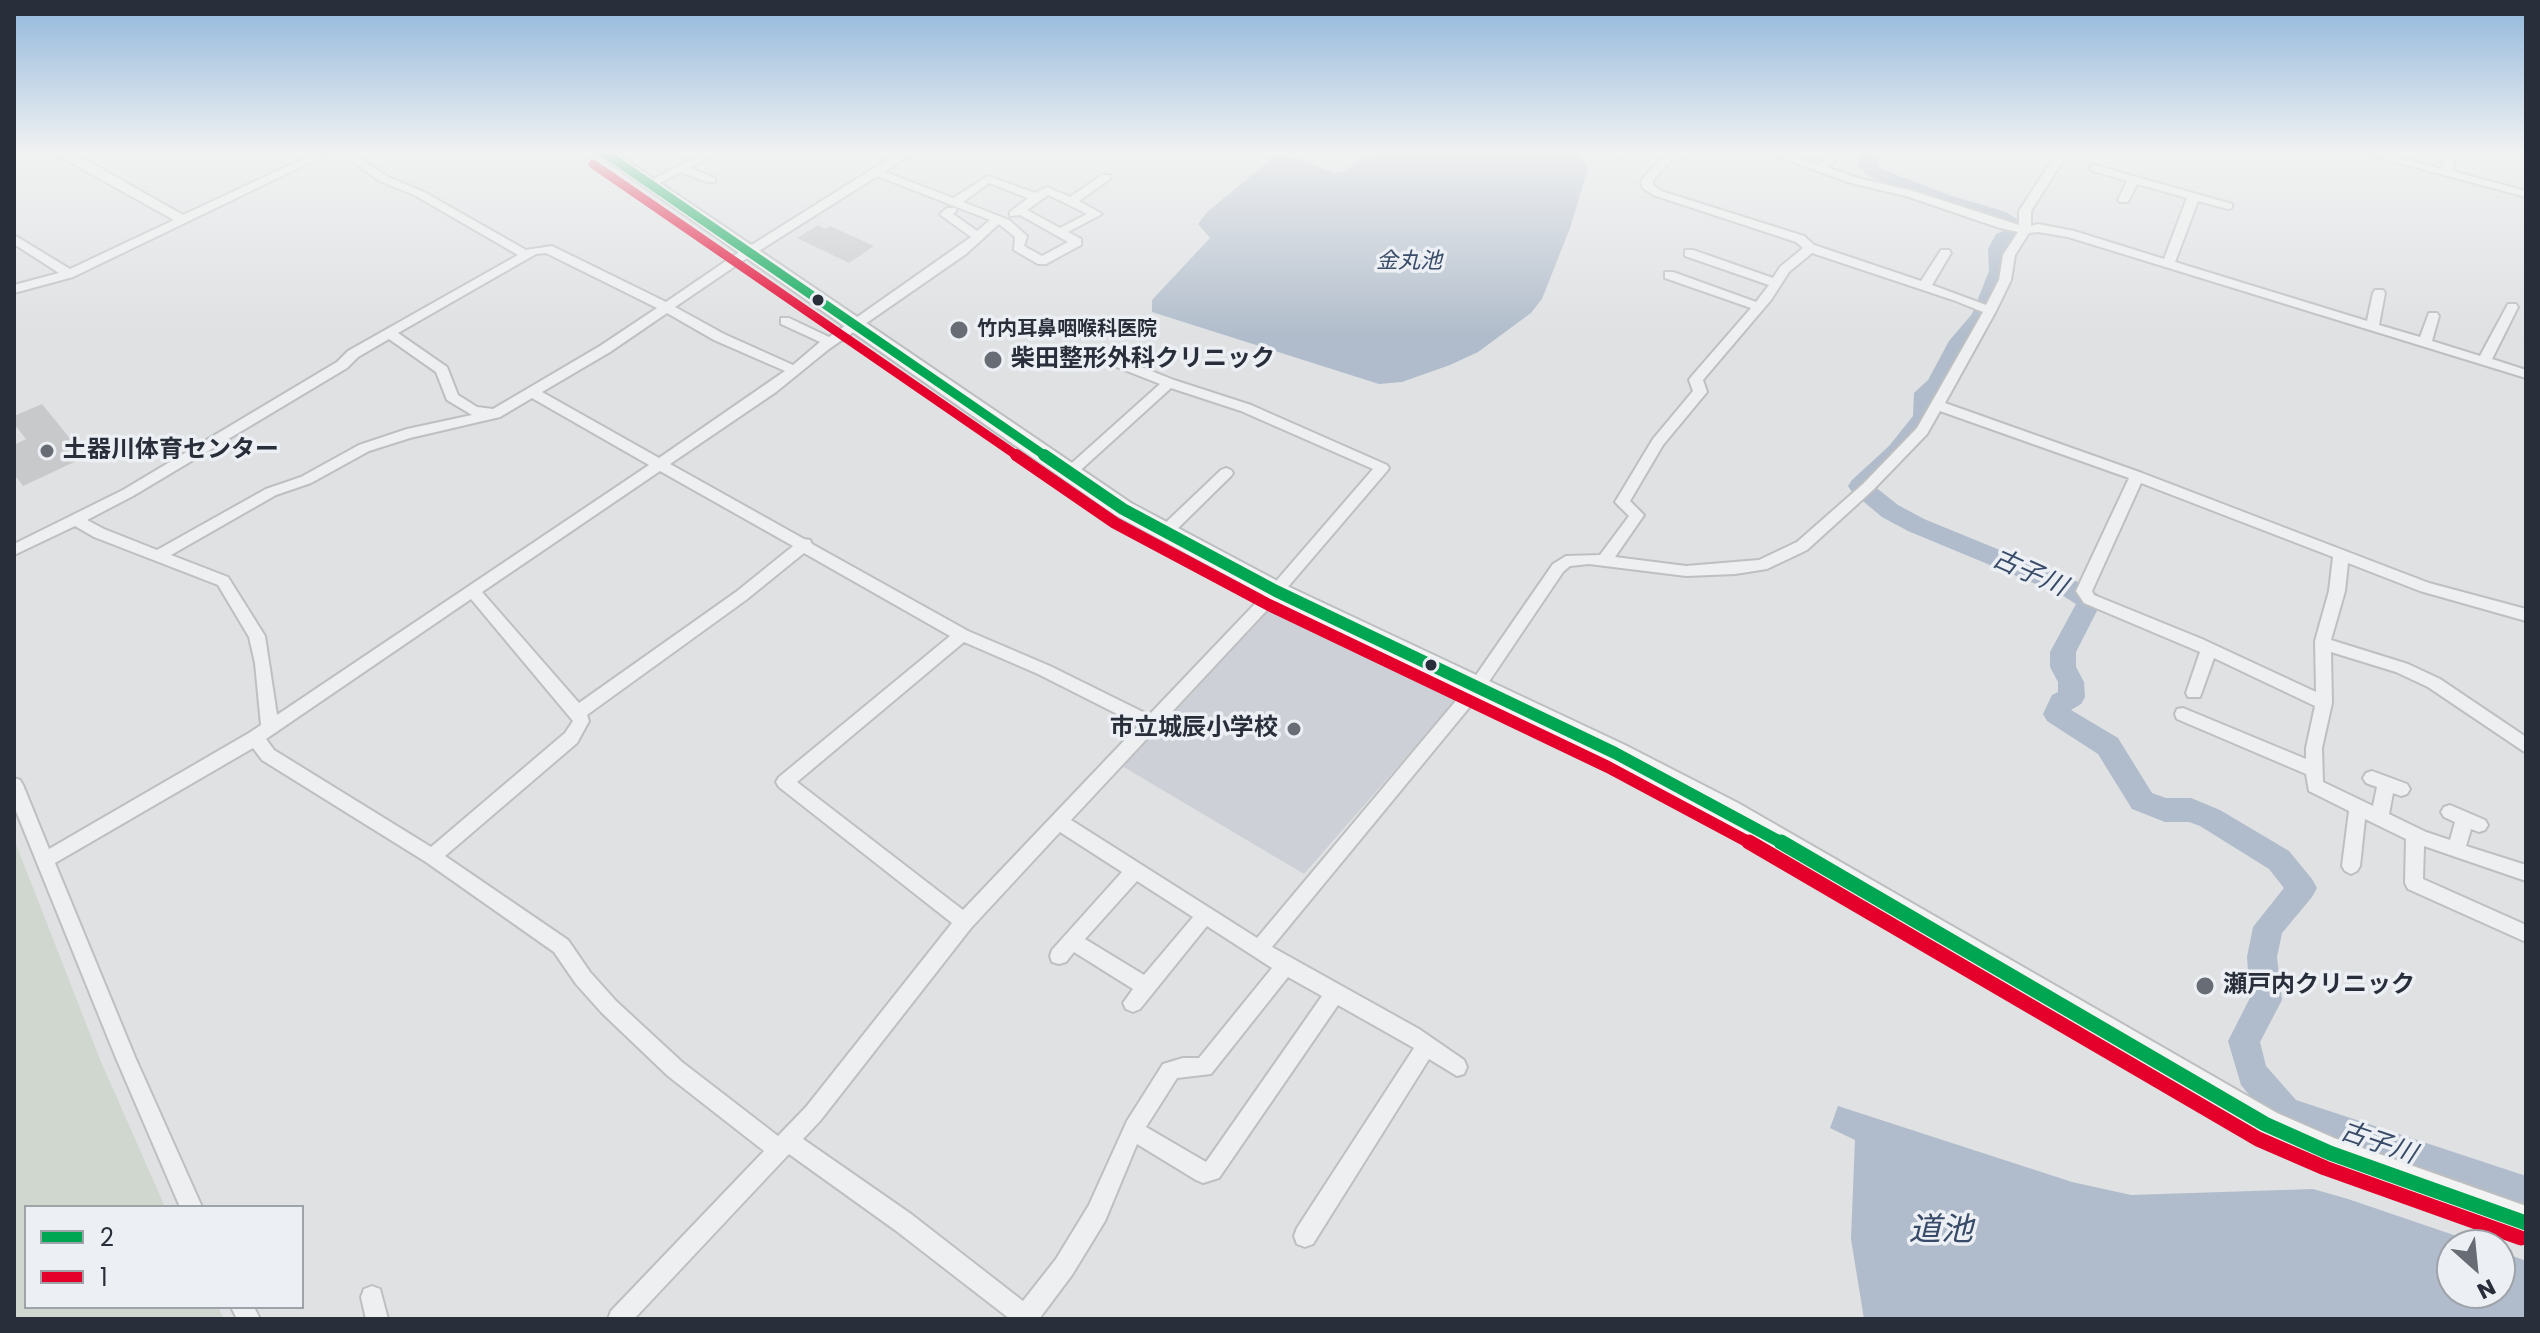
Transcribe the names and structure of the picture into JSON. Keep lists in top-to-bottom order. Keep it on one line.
{"water":["金丸池","古子川","道池"],"places":["竹内耳鼻咽喉科医院","柴田整形外科クリニック","土器川体育センター","市立城辰小学校","瀬戸内クリニック"],"lines":["transit line 2","transit line 1"],"legend":["2","1"],"north":"bottom right"}
